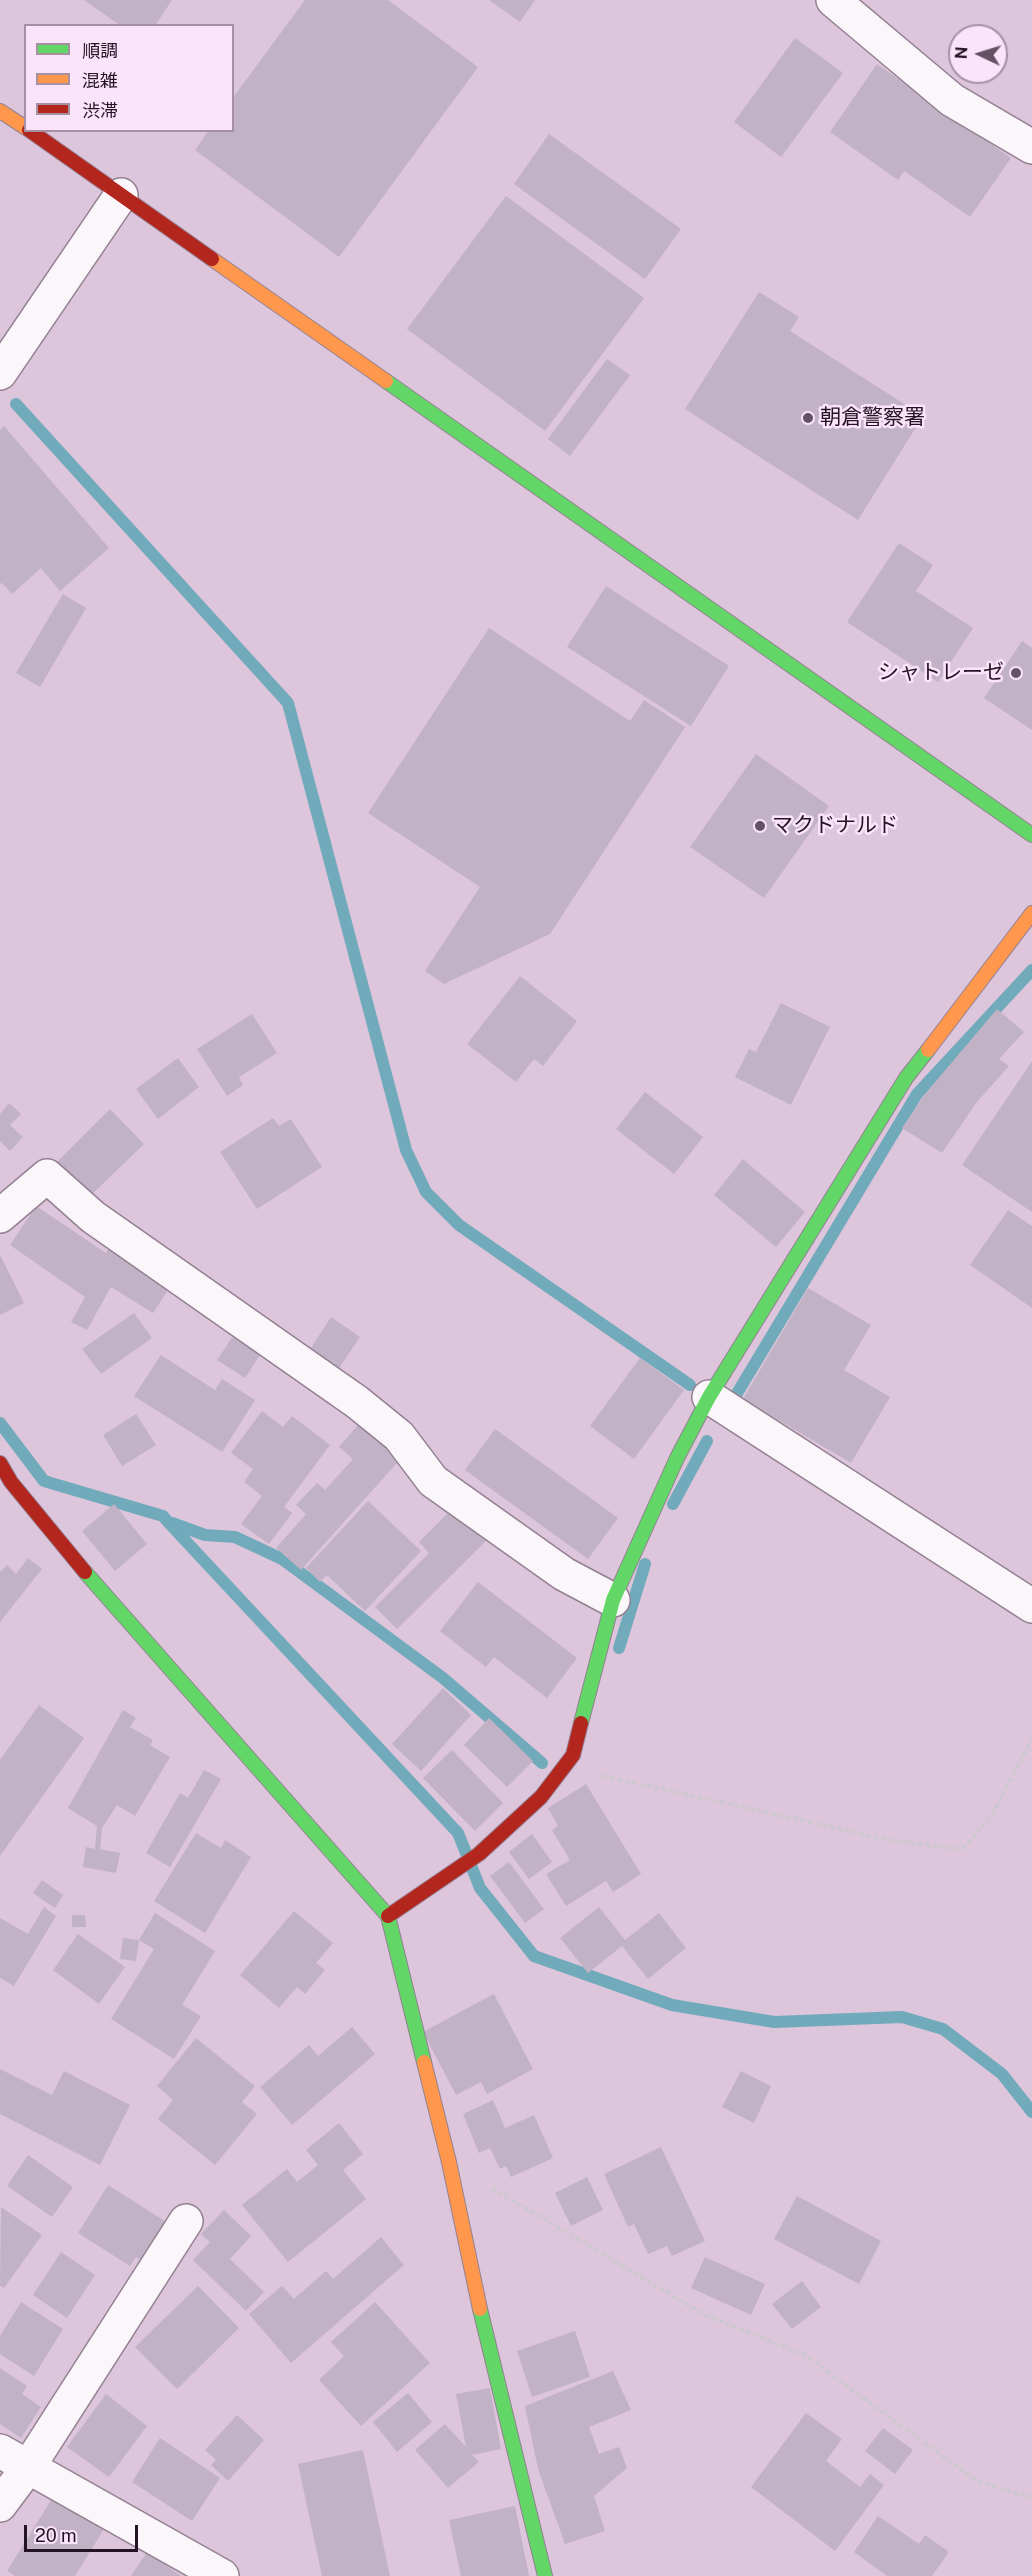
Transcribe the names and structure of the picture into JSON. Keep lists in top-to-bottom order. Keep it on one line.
{"places":["朝倉警察署","シャトレーゼ","マクドナルド"],"legend":["順調","混雑","渋滞"],"scale_bar":"20 m","north":"left"}
